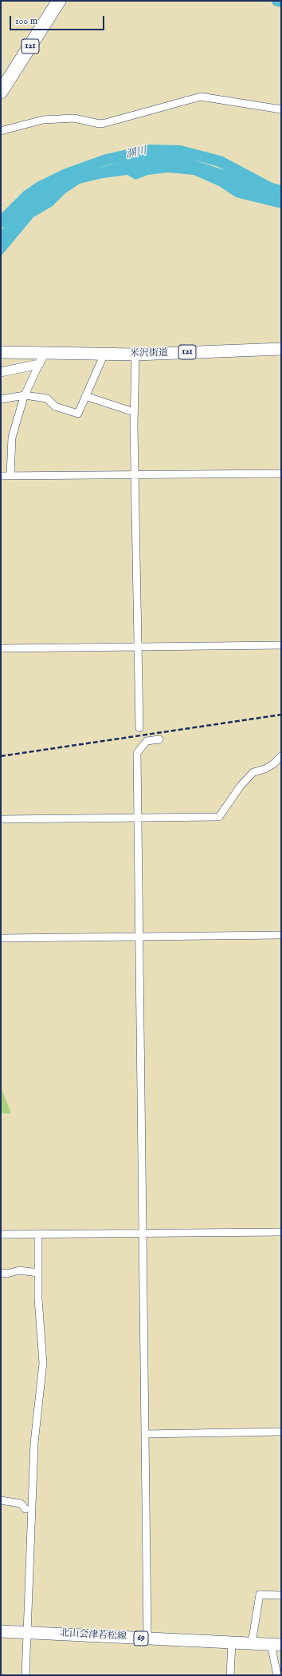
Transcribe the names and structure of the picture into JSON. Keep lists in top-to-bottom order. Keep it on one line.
{"streets":{"highway":["121"],"main road":["米沢街道","北山会津若松線","69"]},"water":["溷川"],"scale_bar":"100 m"}
